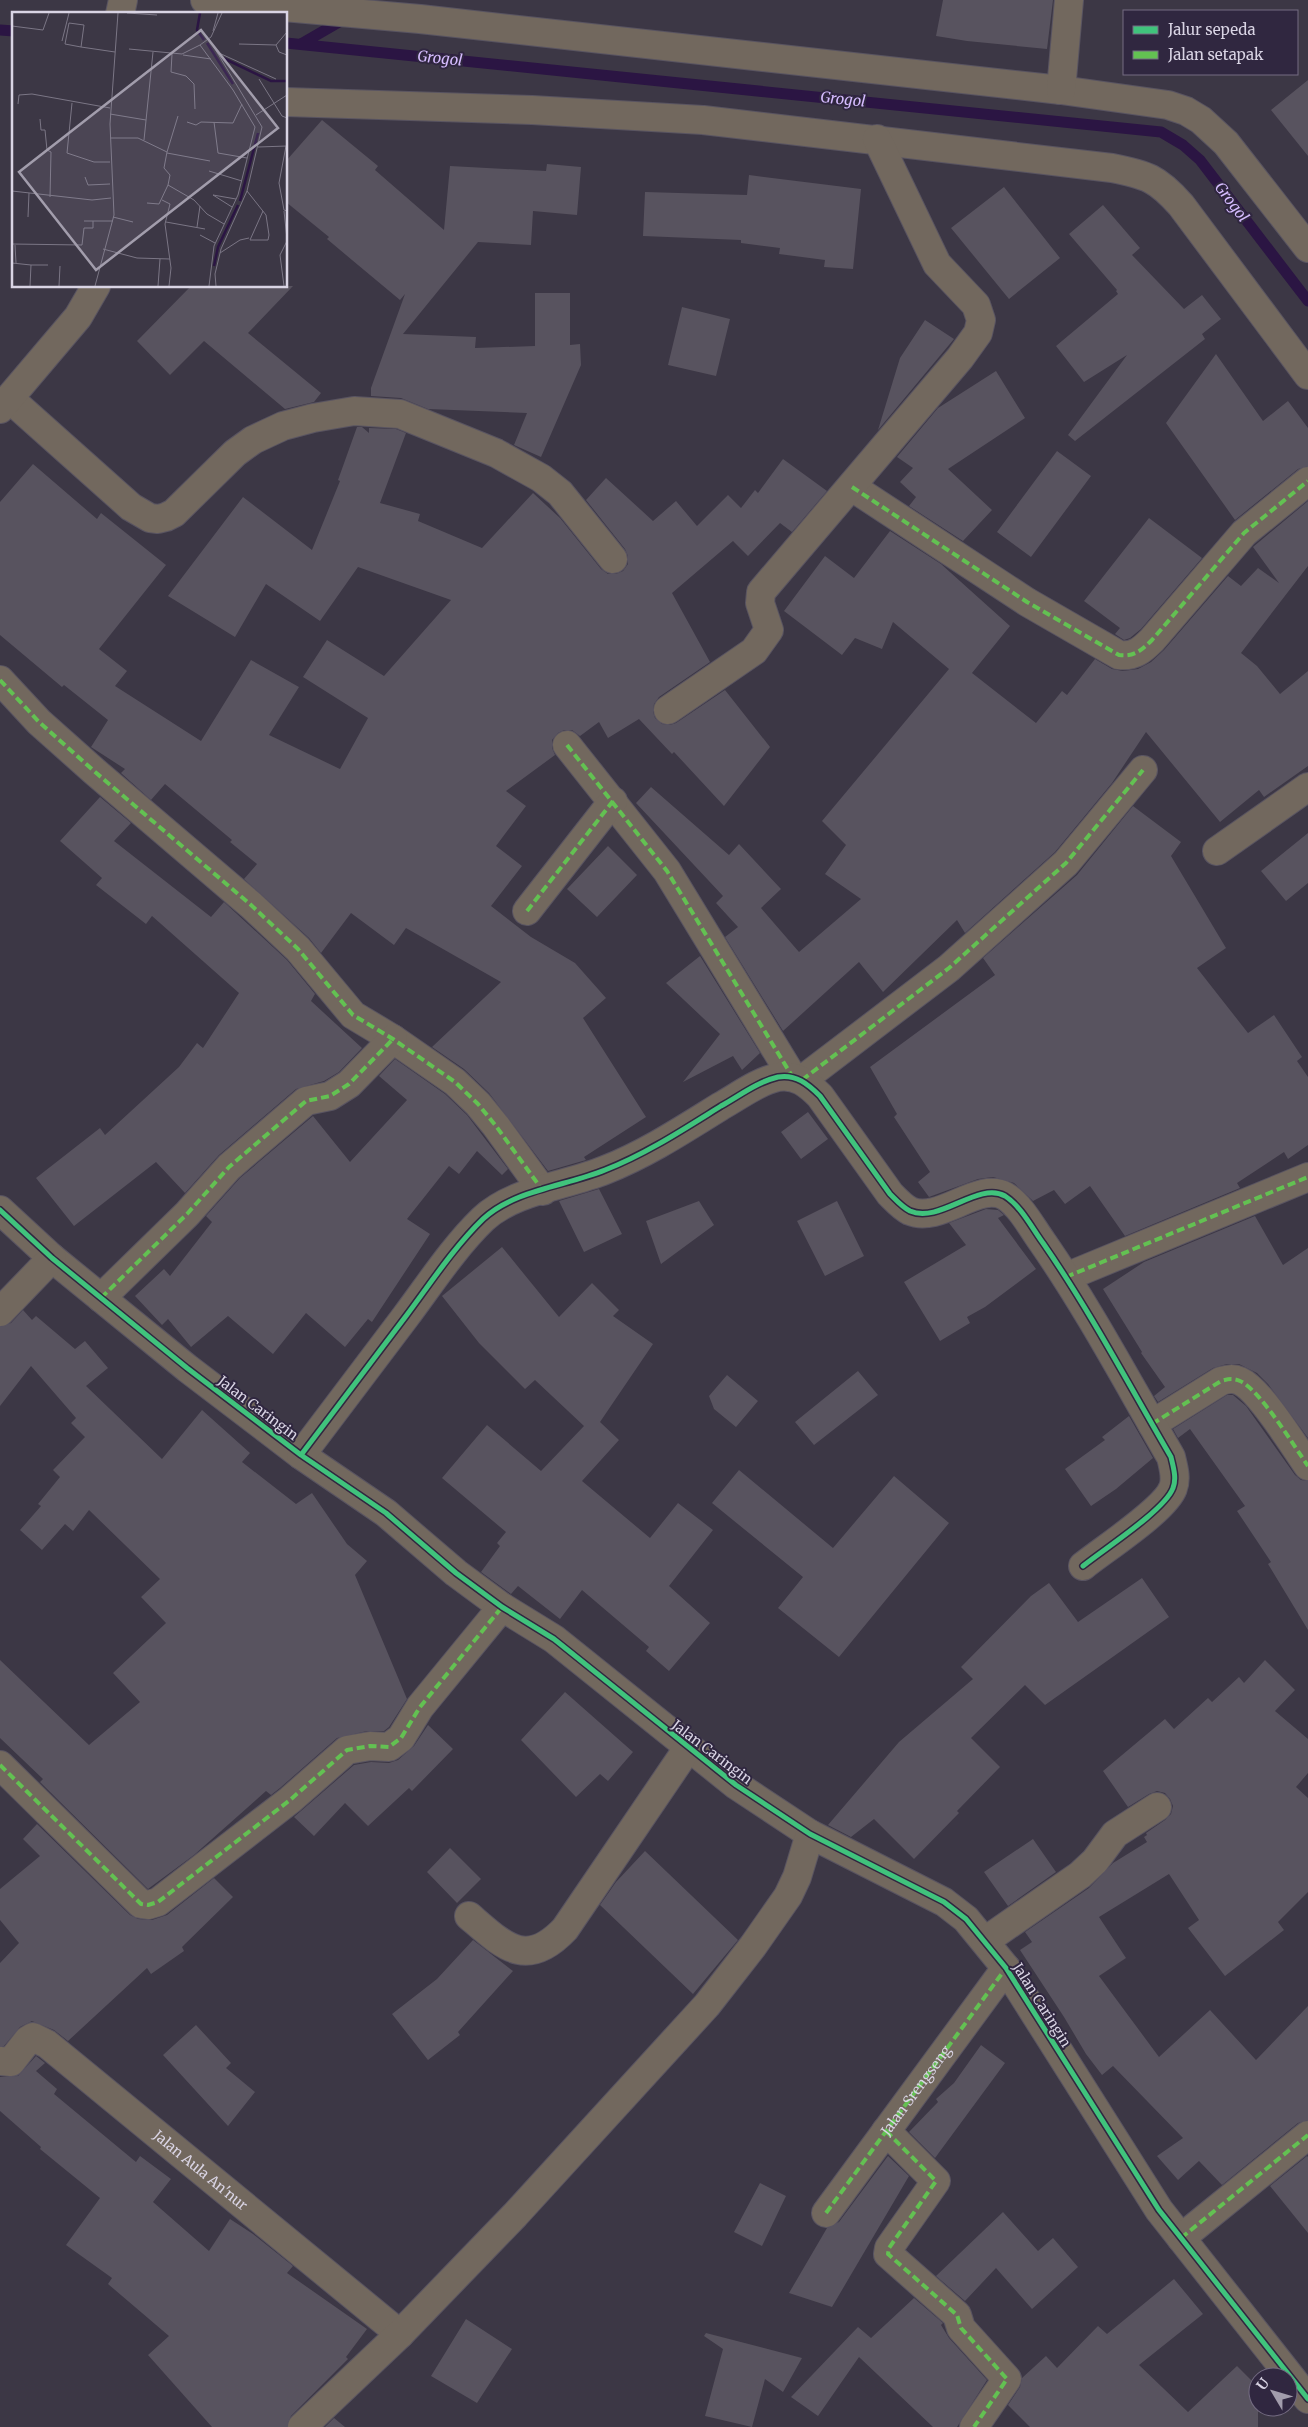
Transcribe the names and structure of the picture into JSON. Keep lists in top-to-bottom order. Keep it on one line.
{"streets":{"street":["Jalan Caringin","Jalan Srengseng","Jalan Aula An'nur"]},"crossings":[["Jalan Caringin","Jalan Srengseng"]],"water":["Grogol"],"legend":["Jalur sepeda","Jalan setapak"],"north":"top left"}
